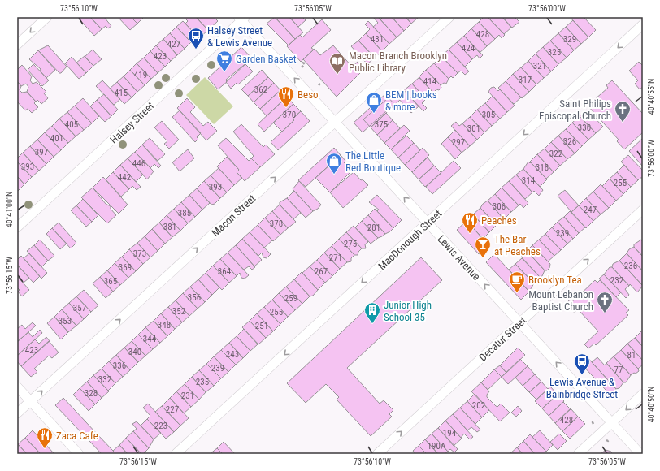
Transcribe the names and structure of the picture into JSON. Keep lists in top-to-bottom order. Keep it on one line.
{"streets":{"street":["Halsey Street","Macon Street","MacDonough Street","Lewis Avenue","Decatur Street"]},"crossings":[["Halsey Street","Lewis Avenue"],["Macon Street","Lewis Avenue"],["MacDonough Street","Lewis Avenue"],["Lewis Avenue","Decatur Street"]],"one_way":["Macon Street","MacDonough Street","Lewis Avenue","Decatur Street"],"places":{"bus stop":["Halsey Street & Lewis Avenue","Lewis Avenue & Bainbridge Street"],"supermarket":["Garden Basket"],"library":["Macon Branch Brooklyn Public Library"],"restaurant":["Beso","Peaches","Zaca Cafe"],"shop":["BEM | books & more","The Little Red Boutique"],"church":["Saint Philips Episcopal Church","Mount Lebanon Baptist Church"],"bar":["The Bar at Peaches"],"cafe":["Brooklyn Tea"],"building":["Junior High School 35"]},"house_numbers":["428","431","329","427","424","325","423","321","419","317","414","362","415","370","305","405","375","330","301","401","326","297","397","322","446","393","318","442","314","255","393","306","247","385","378","381","281","239","275","373","271","236","369","364","267","232","365","356","259","357","352","255","353","348","251","344","423","340","243","81","336","239","77","332","235","328","231","202","227","428","223","194","190A"],"coordinates":["73°56'10\"W","73°56'05\"W","73°56'00\"W","40°40'55\"N","40°41'00\"N","73°56'15\"W","40°40'50\"N"]}
